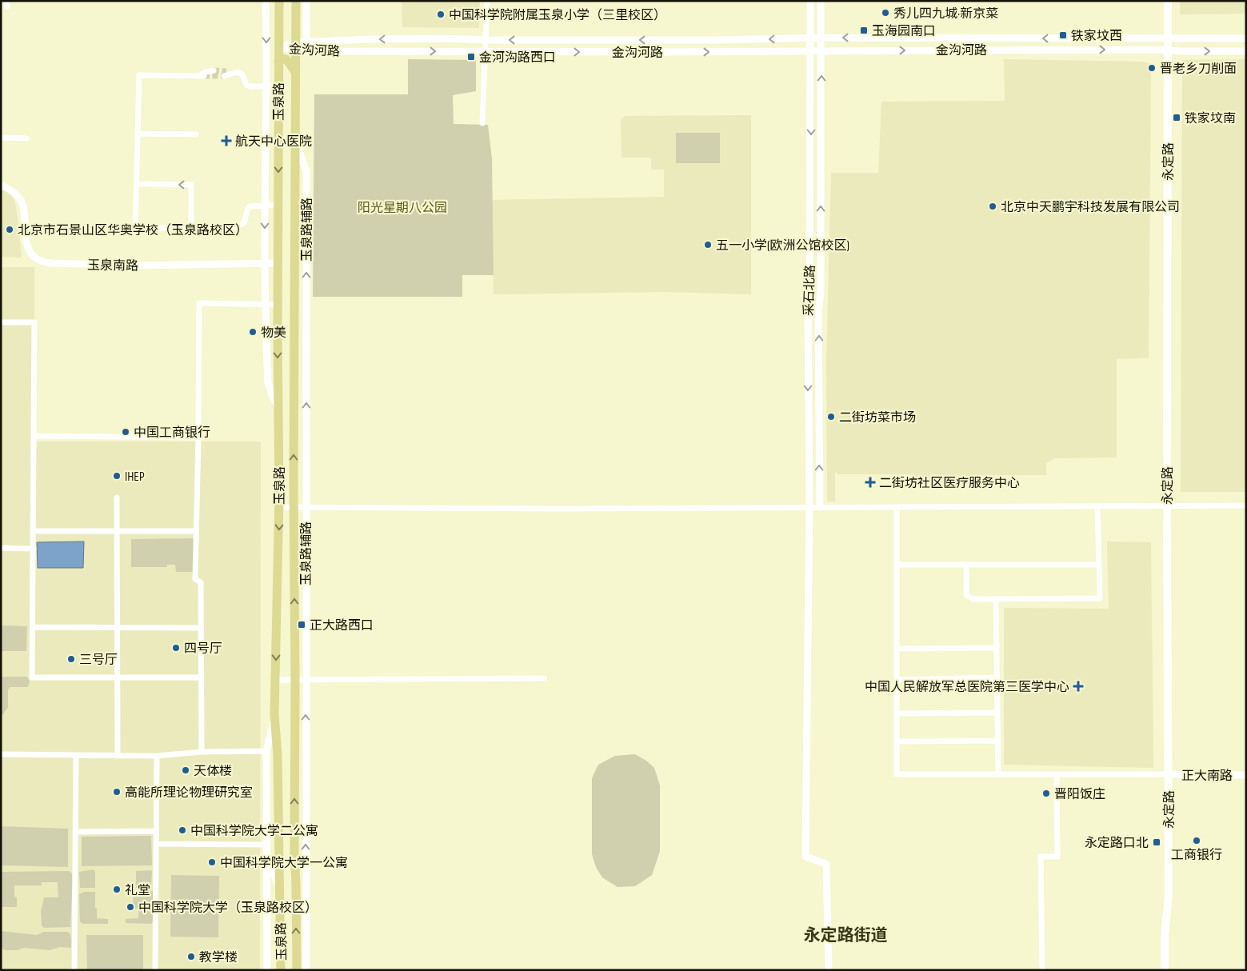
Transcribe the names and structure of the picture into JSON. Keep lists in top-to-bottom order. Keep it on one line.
{"streets":{"main road":["玉泉路","永定路"],"street":["金沟河路","玉泉路辅路","玉泉南路","采石北路","正大南路"]},"crossings":[["金沟河路","玉泉路"],["金沟河路","永定路"],["金沟河路","采石北路"],["玉泉路","玉泉路辅路"],["玉泉路","玉泉南路"],["永定路","正大南路"]],"districts":["永定路街道"],"parks":["阳光星期八公园"],"places":{"other":["秀儿四九城·新京菜","中国科学院附属玉泉小学（三里校区）","晋老乡刀削面","北京中天鹏宇科技发展有限公司","北京市石景山区华奥学校（玉泉路校区）","五一小学(欧洲公馆校区)","物美","二街坊菜市场","中国工商银行","IHEP","四号厅","三号厅","天体楼","高能所理论物理研究室","晋阳饭庄","中国科学院大学二公寓","工商银行","中国科学院大学一公寓","礼堂","中国科学院大学（玉泉路校区）","教学楼"],"transit":["玉海园南口","铁家坟西","金河沟路西口","铁家坟南","正大路西口","永定路口北"],"health":["航天中心医院","二街坊社区医疗服务中心","中国人民解放军总医院第三医学中心"]}}
